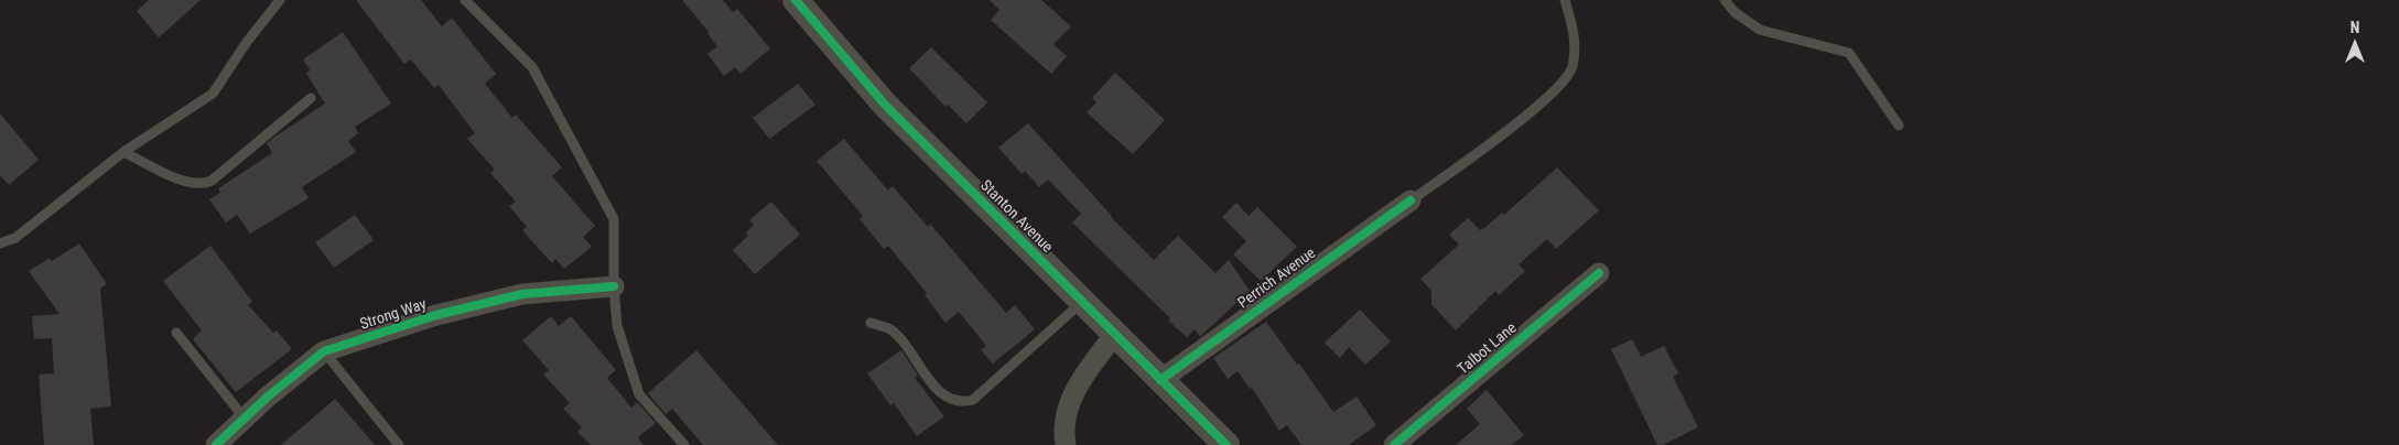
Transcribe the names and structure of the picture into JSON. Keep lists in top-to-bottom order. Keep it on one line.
{"streets":{"street":["Stanton Avenue","Perrich Avenue","Strong Way","Talbot Lane"]},"crossings":[["Stanton Avenue","Perrich Avenue"]],"north":"top"}
